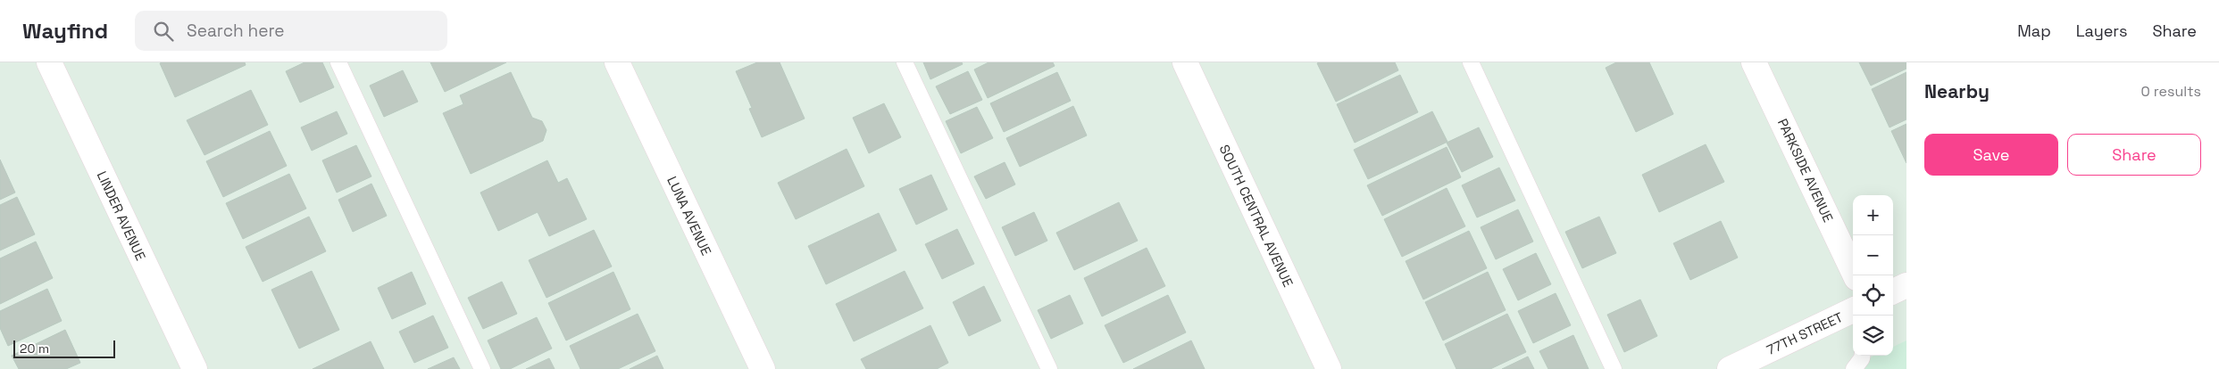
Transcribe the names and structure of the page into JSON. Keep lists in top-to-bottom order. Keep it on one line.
{"streets":{"street":["PARKSIDE AVENUE","LINDER AVENUE","LUNA AVENUE","SOUTH CENTRAL AVENUE","77TH STREET"]},"scale_bar":"20 m","page":{"header":"Wayfind","search":"Search here","nav":["Map","Layers","Share"],"heading":["Nearby","0 results"],"buttons":["Save","Share"],"map_buttons":["+","−"],"scale":"20 m"}}
